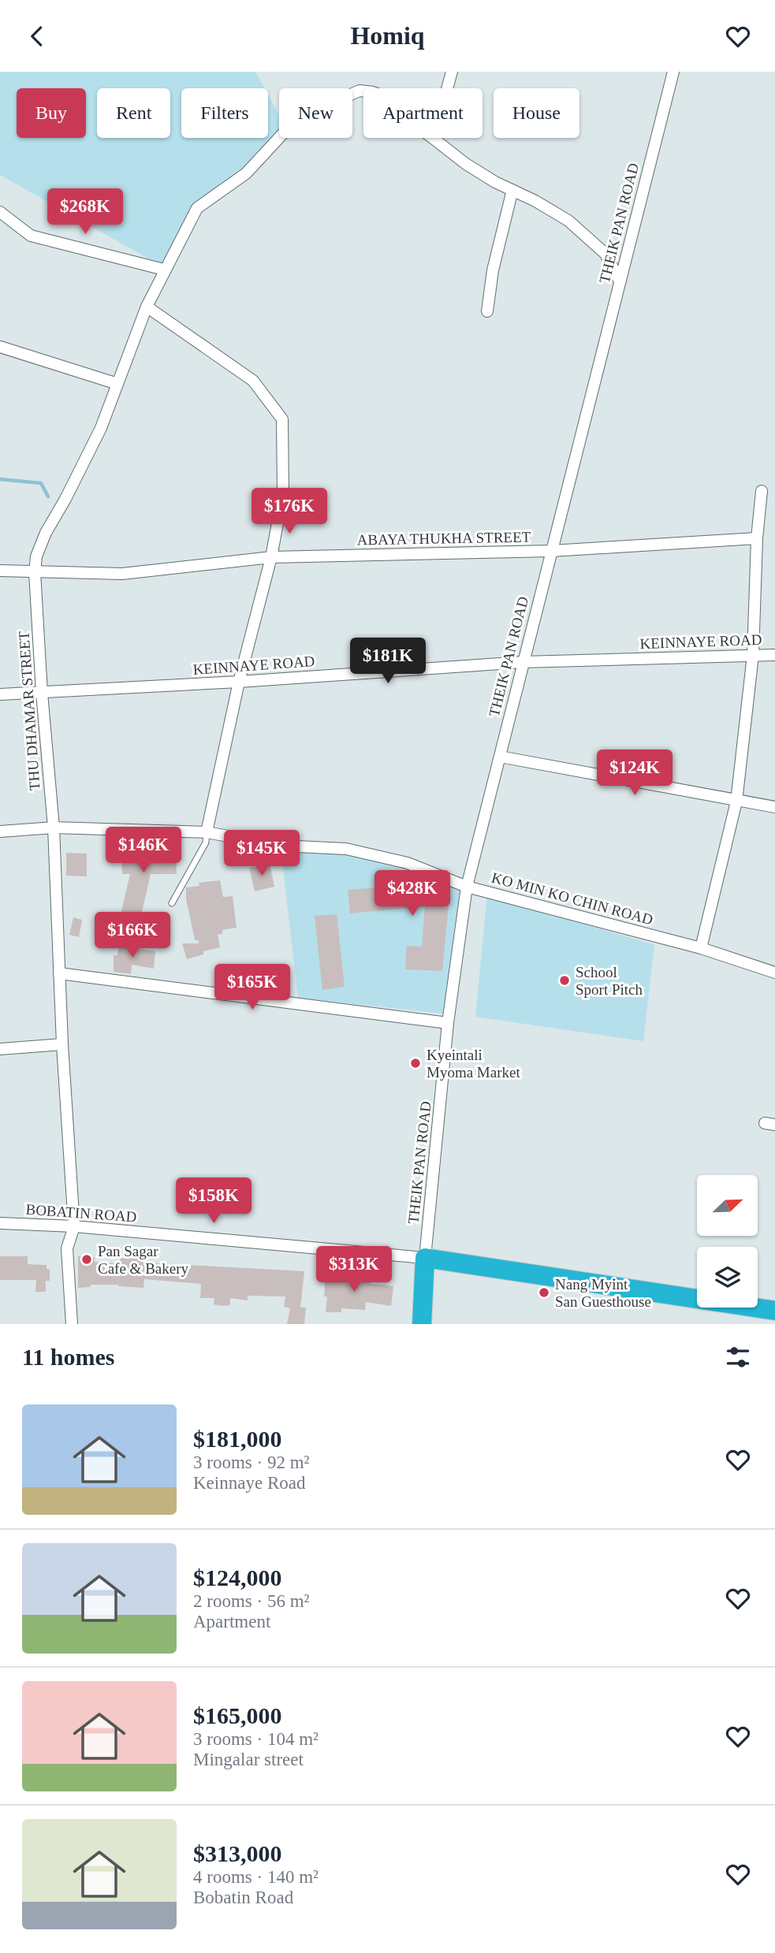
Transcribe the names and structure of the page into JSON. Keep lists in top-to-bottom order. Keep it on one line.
{"streets":{"street":["THEIK PAN ROAD","ABAYA THUKHA STREET","KEINNAYE ROAD","THU DHAMAR STREET","KO MIN KO CHIN ROAD","BOBATIN ROAD"]},"crossings":[["THEIK PAN ROAD","ABAYA THUKHA STREET"],["THEIK PAN ROAD","KEINNAYE ROAD"],["THEIK PAN ROAD","THU DHAMAR STREET"],["THEIK PAN ROAD","KO MIN KO CHIN ROAD"],["THEIK PAN ROAD","BOBATIN ROAD"],["ABAYA THUKHA STREET","THU DHAMAR STREET"],["KEINNAYE ROAD","THU DHAMAR STREET"],["THU DHAMAR STREET","KO MIN KO CHIN ROAD"],["THU DHAMAR STREET","BOBATIN ROAD"]],"places":["School Sport Pitch","Kyeintali Myoma Market","Pan Sagar Cafe & Bakery","Nang Myint San Guesthouse"],"north":"top right","page":{"header":"Homiq","chip":["Buy","Rent","Filters","New","Apartment","House"],"price":["$268K","$176K","$181K","$124K","$146K","$145K","$428K","$166K","$165K","$158K","$313K"],"heading":"11 homes","list":[{"name":"$181,000","note":"3 rooms · 92 m² · Keinnaye Road"},{"name":"$124,000","note":"2 rooms · 56 m² · Apartment"},{"name":"$165,000","note":"3 rooms · 104 m² · Mingalar street"},{"name":"$313,000","note":"4 rooms · 140 m² · Bobatin Road"}]}}
